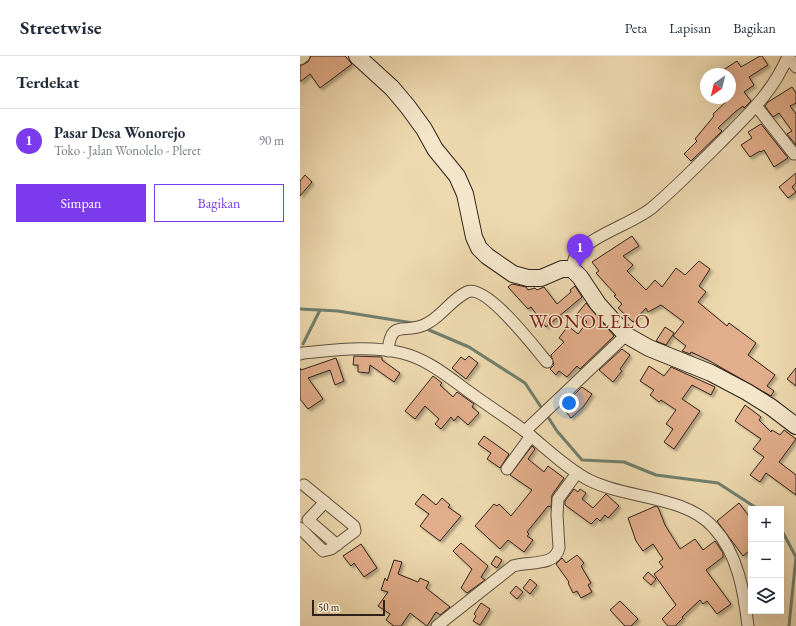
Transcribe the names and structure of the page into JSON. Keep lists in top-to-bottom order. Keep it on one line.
{"districts":["WONOLELO"],"scale_bar":"50 m","north":"bottom left","page":{"header":"Streetwise","nav":["Peta","Lapisan","Bagikan"],"heading":"Terdekat","list":[{"mark":"1","name":"Pasar Desa Wonorejo","note":"Toko · Jalan Wonolelo - Pleret","value":"90 m"}],"buttons":["Simpan","Bagikan"],"pins":"1","map_buttons":["+","−"],"scale":"50 m"}}
